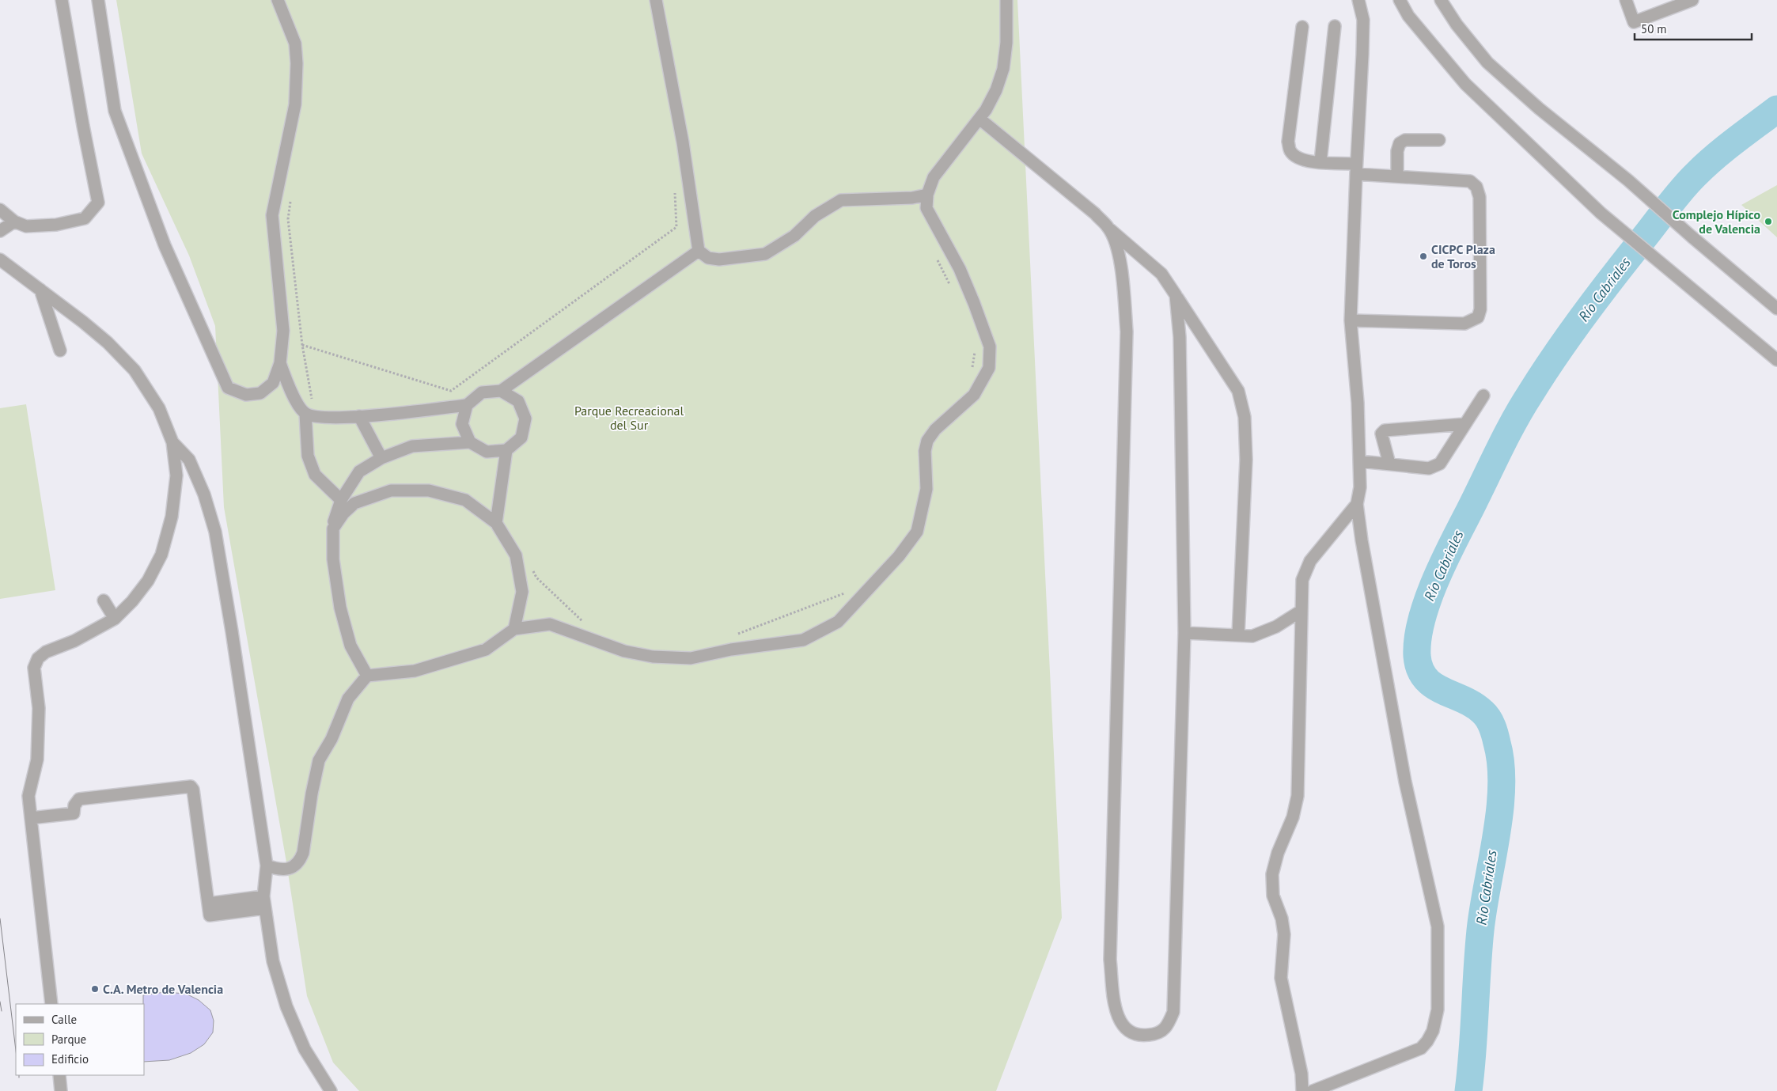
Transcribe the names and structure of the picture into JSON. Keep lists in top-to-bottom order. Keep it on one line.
{"water":["Río Cabriales"],"parks":["Parque Recreacional del Sur"],"places":["Complejo Hípico de Valencia","CICPC Plaza de Toros","C.A. Metro de Valencia"],"legend":["Calle","Parque","Edificio"],"scale_bar":"50 m"}
